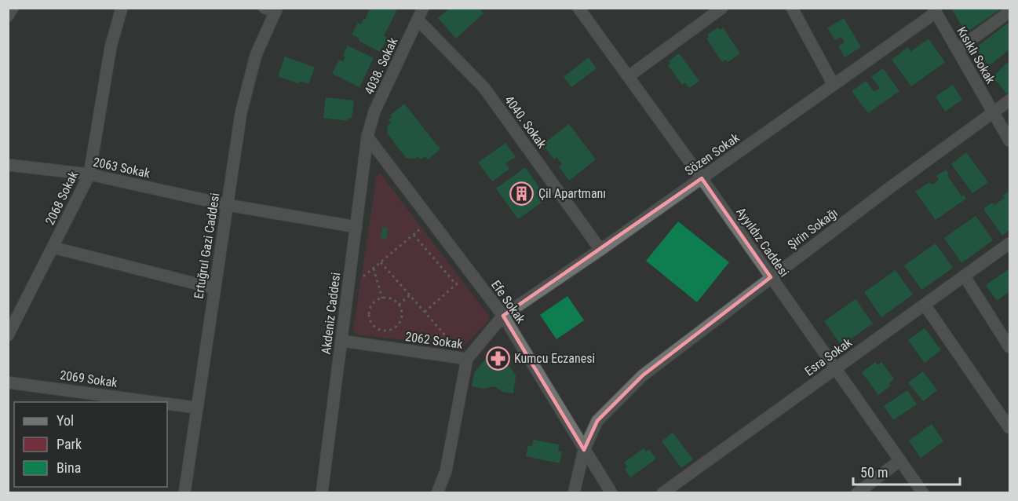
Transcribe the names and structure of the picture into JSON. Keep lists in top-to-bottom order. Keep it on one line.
{"streets":{"street":["Kısıklı Sokak","4038. Sokak","4040. Sokak","Sözen Sokak","2063 Sokak","2068 Sokak","Şirin Sokağı","Ayyıldız Caddesi","Ertuğrul Gazi Caddesi","Efe Sokak","Akdeniz Caddesi","2062 Sokak","Esra Sokak","2069 Sokak"]},"crossings":[["Kısıklı Sokak","Sözen Sokak"],["Kısıklı Sokak","Şirin Sokağı"],["4038. Sokak","4040. Sokak"],["4038. Sokak","Efe Sokak"],["4038. Sokak","Akdeniz Caddesi"],["4040. Sokak","Sözen Sokak"],["Sözen Sokak","Ayyıldız Caddesi"],["Sözen Sokak","Efe Sokak"],["Sözen Sokak","2062 Sokak"],["2063 Sokak","2068 Sokak"],["2063 Sokak","Ertuğrul Gazi Caddesi"],["2063 Sokak","Akdeniz Caddesi"],["Şirin Sokağı","Ayyıldız Caddesi"],["Şirin Sokağı","Efe Sokak"],["Ayyıldız Caddesi","Esra Sokak"],["Ertuğrul Gazi Caddesi","2069 Sokak"],["Efe Sokak","Akdeniz Caddesi"],["Efe Sokak","2062 Sokak"],["Akdeniz Caddesi","2062 Sokak"]],"places":{"building":["Çil Apartmanı"],"pharmacy":["Kumcu Eczanesi"]},"legend":["Yol","Park","Bina"],"scale_bar":"50 m"}
